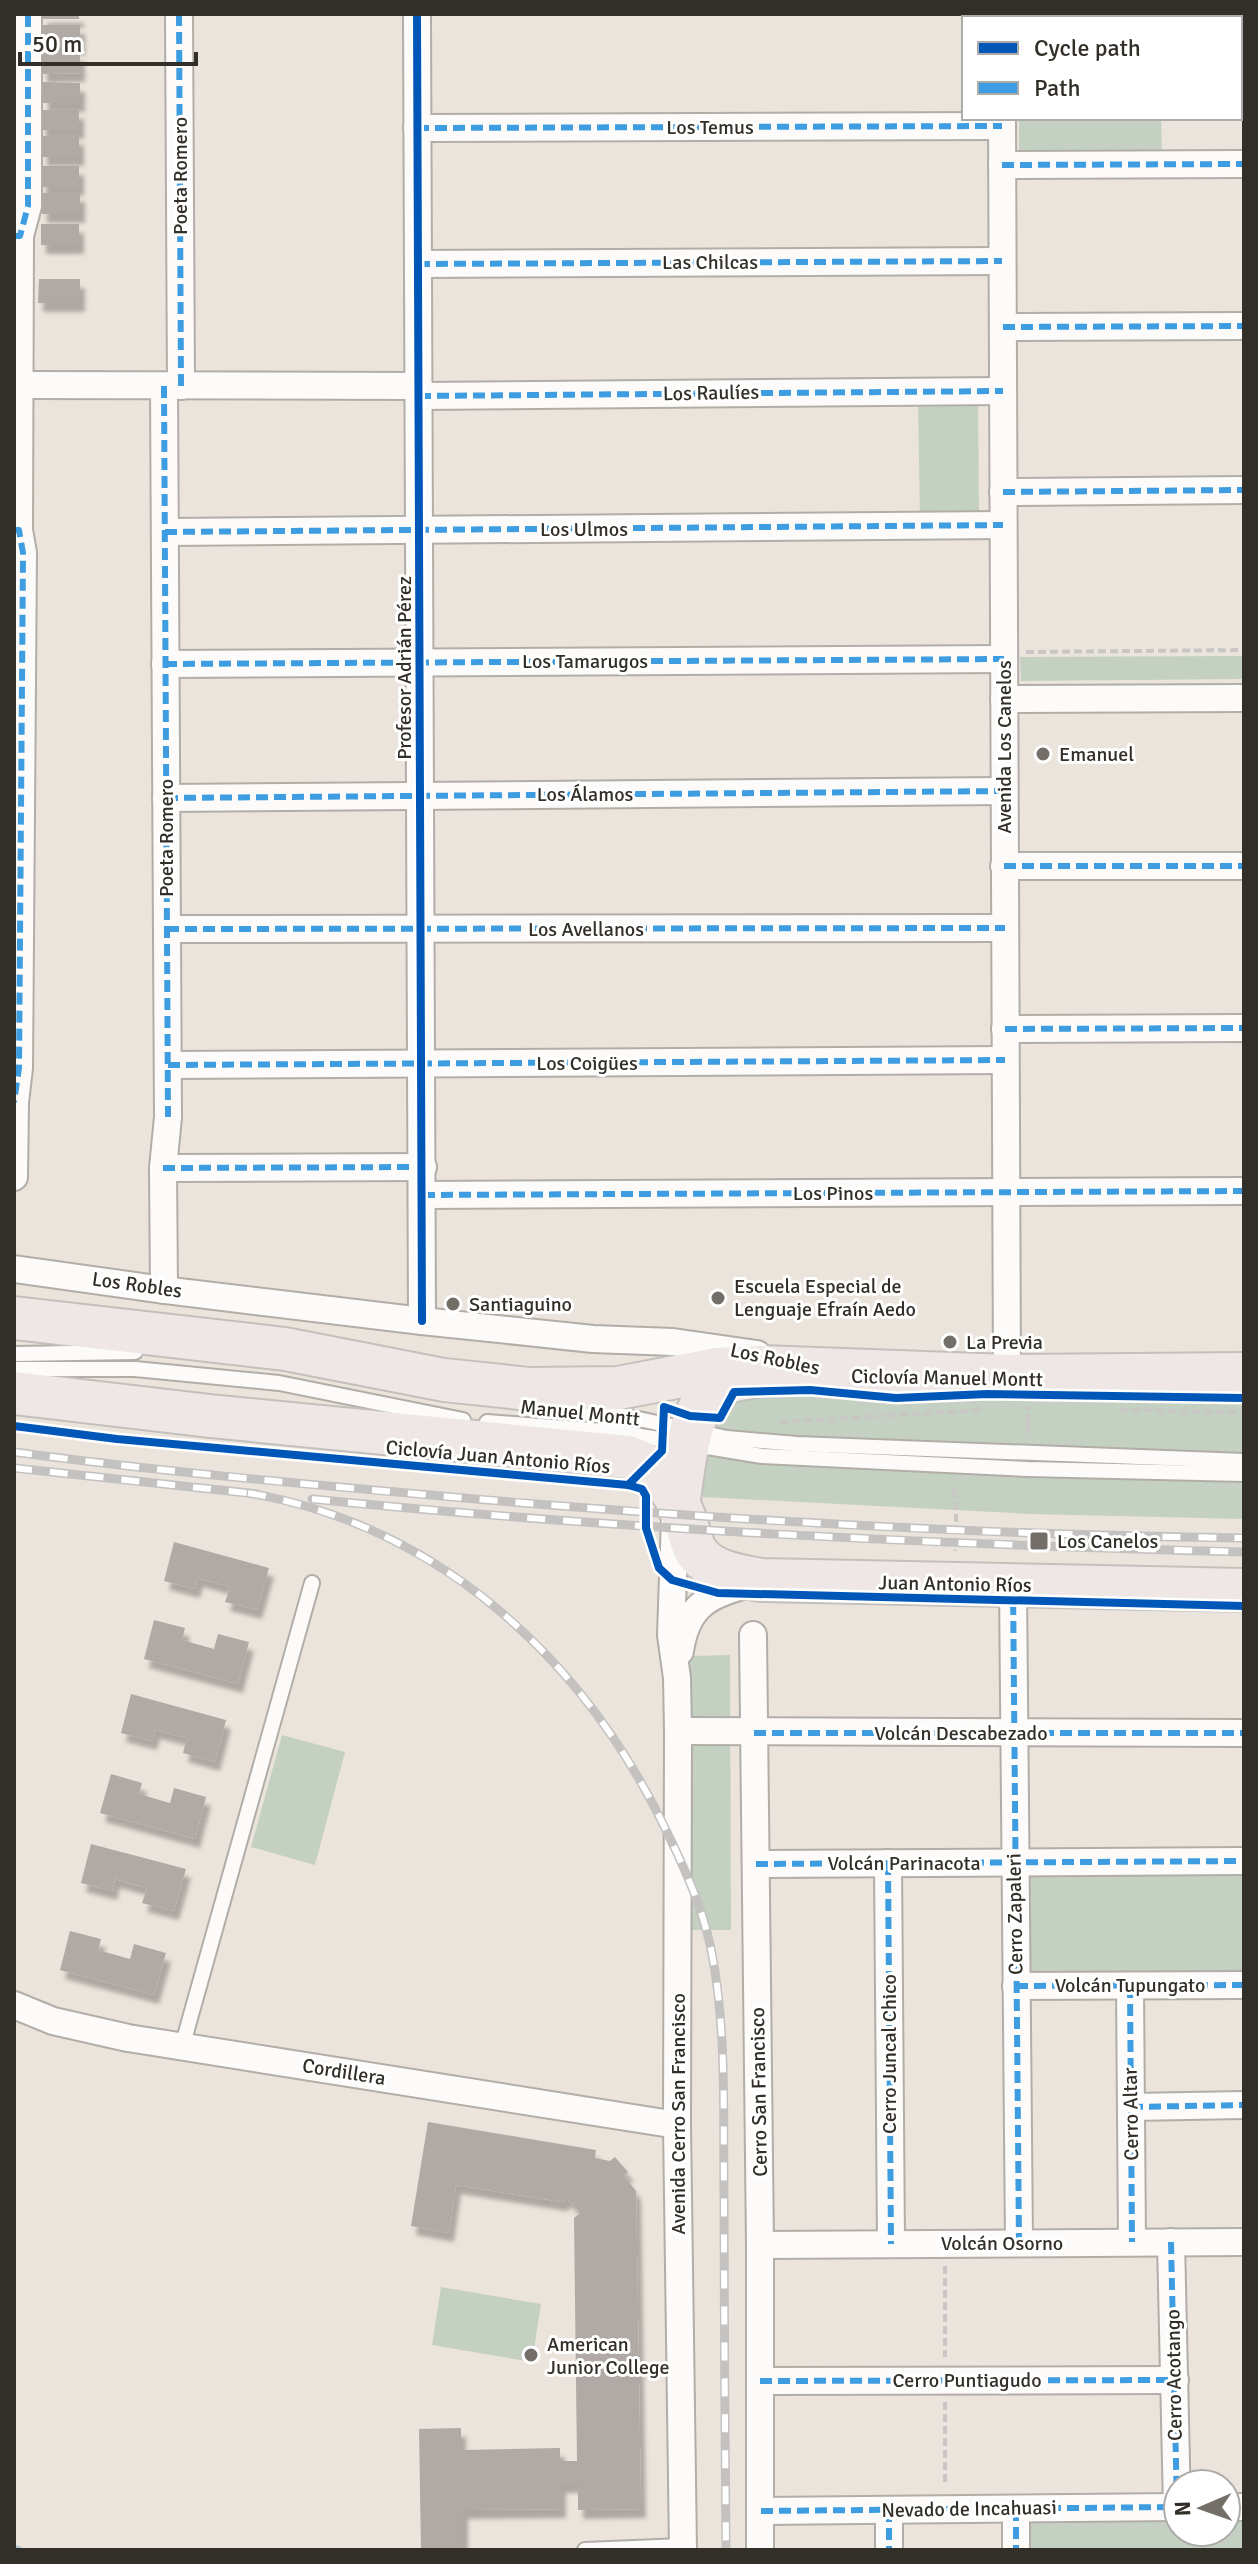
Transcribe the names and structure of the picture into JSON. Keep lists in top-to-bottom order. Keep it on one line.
{"streets":{"main road":["Los Robles","Manuel Montt","Juan Antonio Ríos"],"street":["Los Temus","Poeta Romero","Las Chilcas","Los Raulíes","Los Ulmos","Los Tamarugos","Profesor Adrián Pérez","Avenida Los Canelos","Los Álamos","Los Avellanos","Los Coigües","Los Pinos","Volcán Descabezado","Volcán Parinacota","Cerro Zapaleri","Volcán Tupungato","Cerro Juncal Chico","Cordillera","Cerro San Francisco","Avenida Cerro San Francisco","Cerro Altar","Volcán Osorno","Cerro Acotango","Cerro Puntiagudo","Nevado de Incahuasi"],"cycle path":["Ciclovía Manuel Montt","Ciclovía Juan Antonio Ríos"]},"crossings":[["Los Temus","Profesor Adrián Pérez"],["Los Temus","Avenida Los Canelos"],["Poeta Romero","Los Raulíes"],["Poeta Romero","Los Ulmos"],["Poeta Romero","Los Tamarugos"],["Poeta Romero","Los Álamos"],["Poeta Romero","Los Avellanos"],["Poeta Romero","Los Coigües"],["Poeta Romero","Los Robles"],["Las Chilcas","Profesor Adrián Pérez"],["Las Chilcas","Avenida Los Canelos"],["Los Raulíes","Profesor Adrián Pérez"],["Los Raulíes","Avenida Los Canelos"],["Los Ulmos","Profesor Adrián Pérez"],["Los Ulmos","Avenida Los Canelos"],["Los Tamarugos","Profesor Adrián Pérez"],["Los Tamarugos","Avenida Los Canelos"],["Profesor Adrián Pérez","Los Álamos"],["Profesor Adrián Pérez","Los Avellanos"],["Profesor Adrián Pérez","Los Coigües"],["Profesor Adrián Pérez","Los Pinos"],["Profesor Adrián Pérez","Los Robles"],["Avenida Los Canelos","Los Álamos"],["Avenida Los Canelos","Los Avellanos"],["Avenida Los Canelos","Los Coigües"],["Avenida Los Canelos","Los Pinos"],["Avenida Los Canelos","Los Robles"],["Los Robles","Manuel Montt"],["Manuel Montt","Juan Antonio Ríos"],["Juan Antonio Ríos","Cerro Zapaleri"],["Volcán Descabezado","Cerro Zapaleri"],["Volcán Descabezado","Cerro San Francisco"],["Volcán Descabezado","Avenida Cerro San Francisco"],["Volcán Parinacota","Cerro Zapaleri"],["Volcán Parinacota","Cerro Juncal Chico"],["Volcán Parinacota","Cerro San Francisco"],["Cerro Zapaleri","Volcán Tupungato"],["Cerro Zapaleri","Volcán Osorno"],["Volcán Tupungato","Cerro Altar"],["Cerro Juncal Chico","Volcán Osorno"],["Cordillera","Avenida Cerro San Francisco"],["Cerro San Francisco","Volcán Osorno"],["Cerro San Francisco","Cerro Puntiagudo"],["Cerro San Francisco","Nevado de Incahuasi"],["Cerro Altar","Volcán Osorno"],["Volcán Osorno","Cerro Acotango"],["Cerro Acotango","Cerro Puntiagudo"]],"places":{"other":["Emanuel","Escuela Especial de Lenguaje Efraín Aedo","Santiaguino","La Previa","American Junior College"],"transit":["Los Canelos"]},"legend":["Cycle path","Path"],"scale_bar":"50 m","north":"left"}
